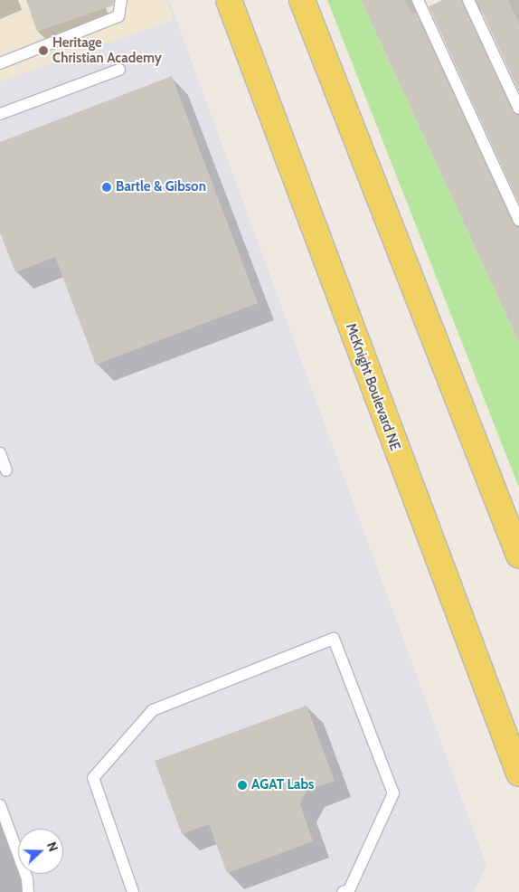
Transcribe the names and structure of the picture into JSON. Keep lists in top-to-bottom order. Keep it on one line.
{"streets":{"main road":["McKnight Boulevard NE"]},"places":["Heritage Christian Academy","Bartle & Gibson","AGAT Labs"],"north":"right"}
